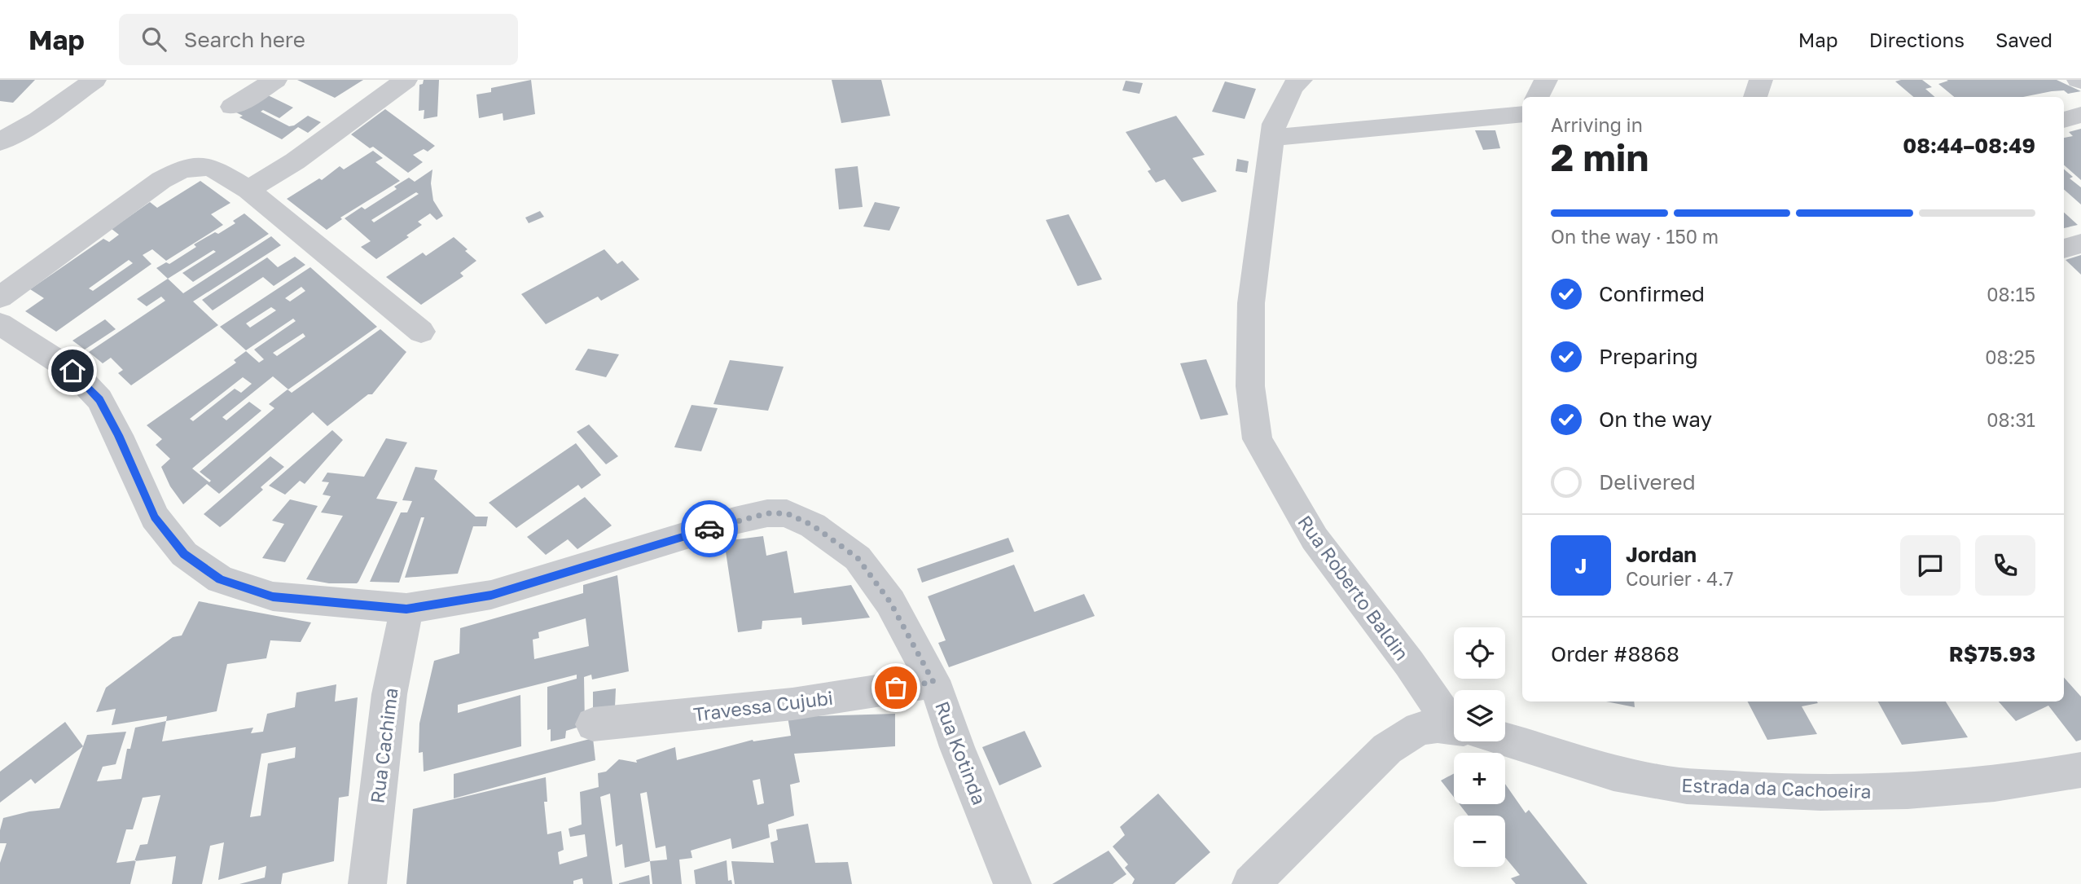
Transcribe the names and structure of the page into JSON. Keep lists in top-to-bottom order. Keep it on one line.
{"streets":{"street":["Rua Roberto Baldin","Travessa Cujubi","Rua Cachima","Rua Kotinda","Estrada da Cachoeira"]},"crossings":[["Travessa Cujubi","Rua Kotinda"],["Rua Cachima","Rua Kotinda"]],"page":{"header":"Map","search":"Search here","nav":["Map","Directions","Saved"],"heading":["2 min","Arriving in","08:44–08:49"],"panel":["Jordan","Courier · 4.7","Order #8868","R$75.93"],"bar":"On the way · 150 m","list":[["Confirmed","08:15"],["Preparing","08:25"],["On the way","08:31"],"Delivered"],"round":"J","map_buttons":["+","−"]}}
